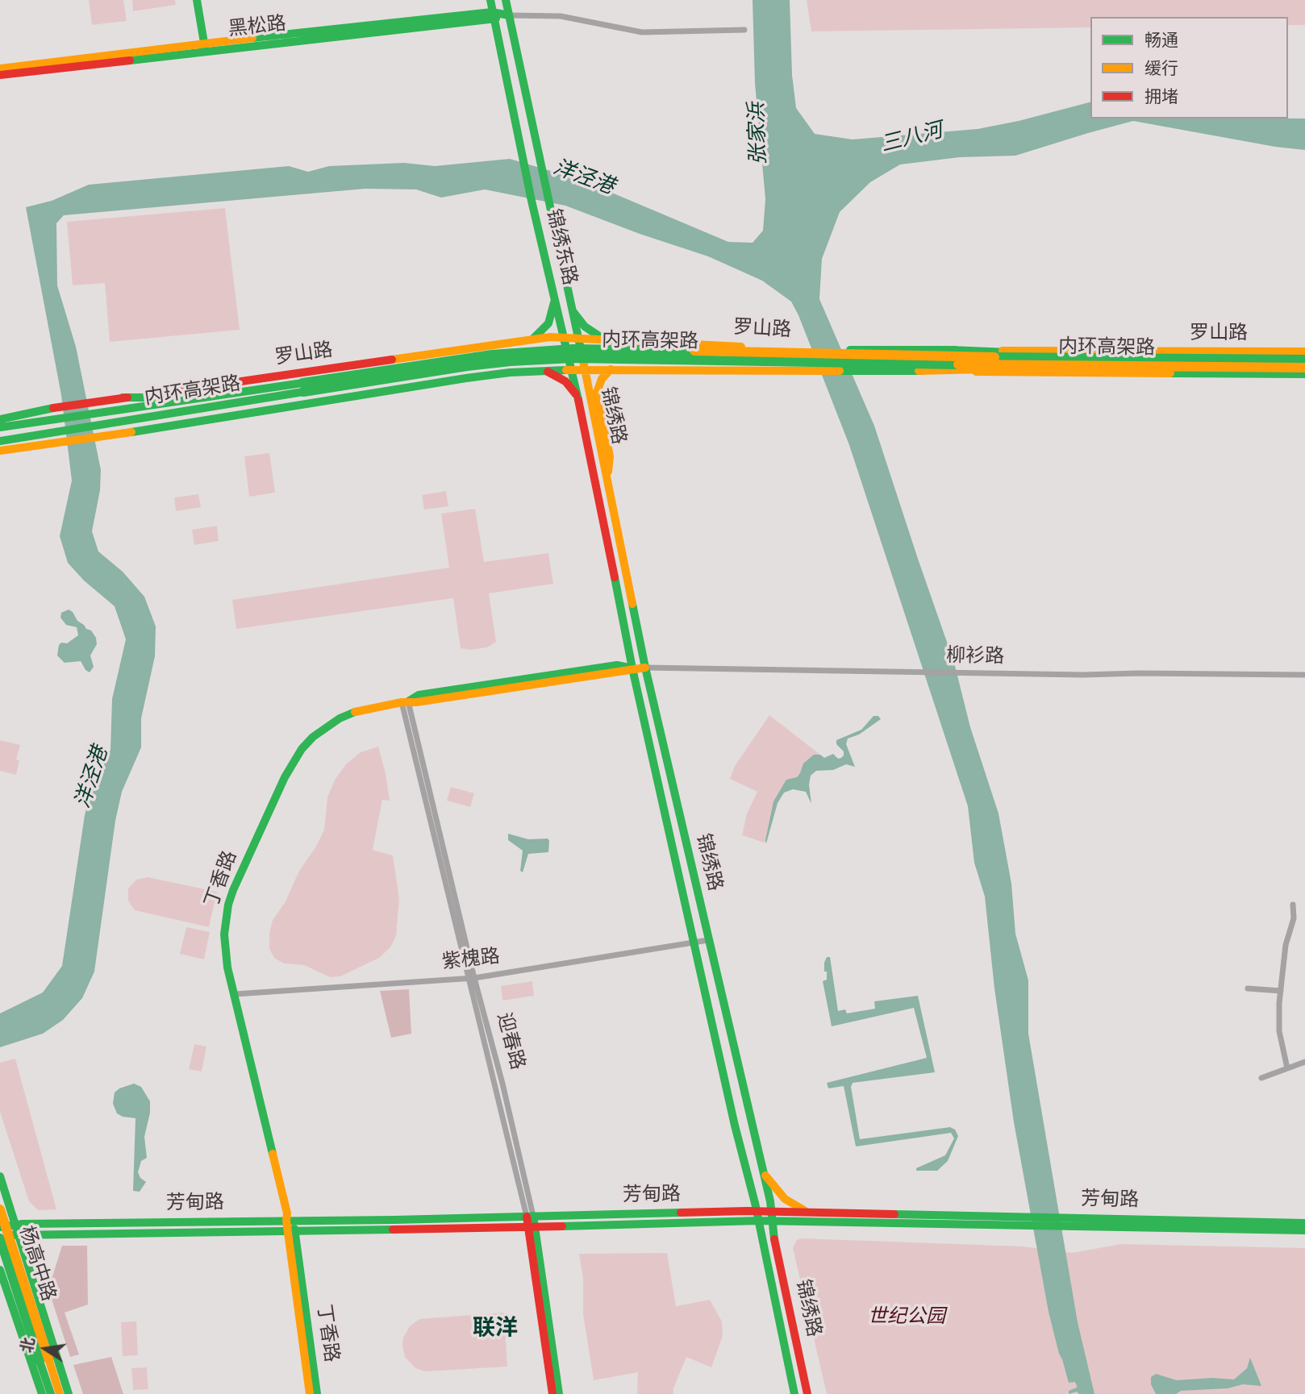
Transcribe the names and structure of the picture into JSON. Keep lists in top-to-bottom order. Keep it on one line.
{"streets":{"main road":["黑松路","锦绣东路","罗山路","内环高架路","锦绣路","丁香路","迎春路","芳甸路","杨高中路"],"street":["柳衫路","紫槐路"]},"crossings":[["锦绣东路","罗山路"],["锦绣东路","锦绣路"],["罗山路","内环高架路"],["罗山路","锦绣路"],["锦绣路","柳衫路"],["锦绣路","丁香路"],["锦绣路","紫槐路"],["锦绣路","芳甸路"],["柳衫路","丁香路"],["丁香路","紫槐路"],["丁香路","迎春路"],["丁香路","芳甸路"],["紫槐路","迎春路"],["迎春路","芳甸路"],["芳甸路","杨高中路"]],"districts":["联洋"],"water":["张家浜","三八河","洋泾港"],"parks":["世纪公园"],"legend":["畅通","缓行","拥堵"],"north":"left"}
